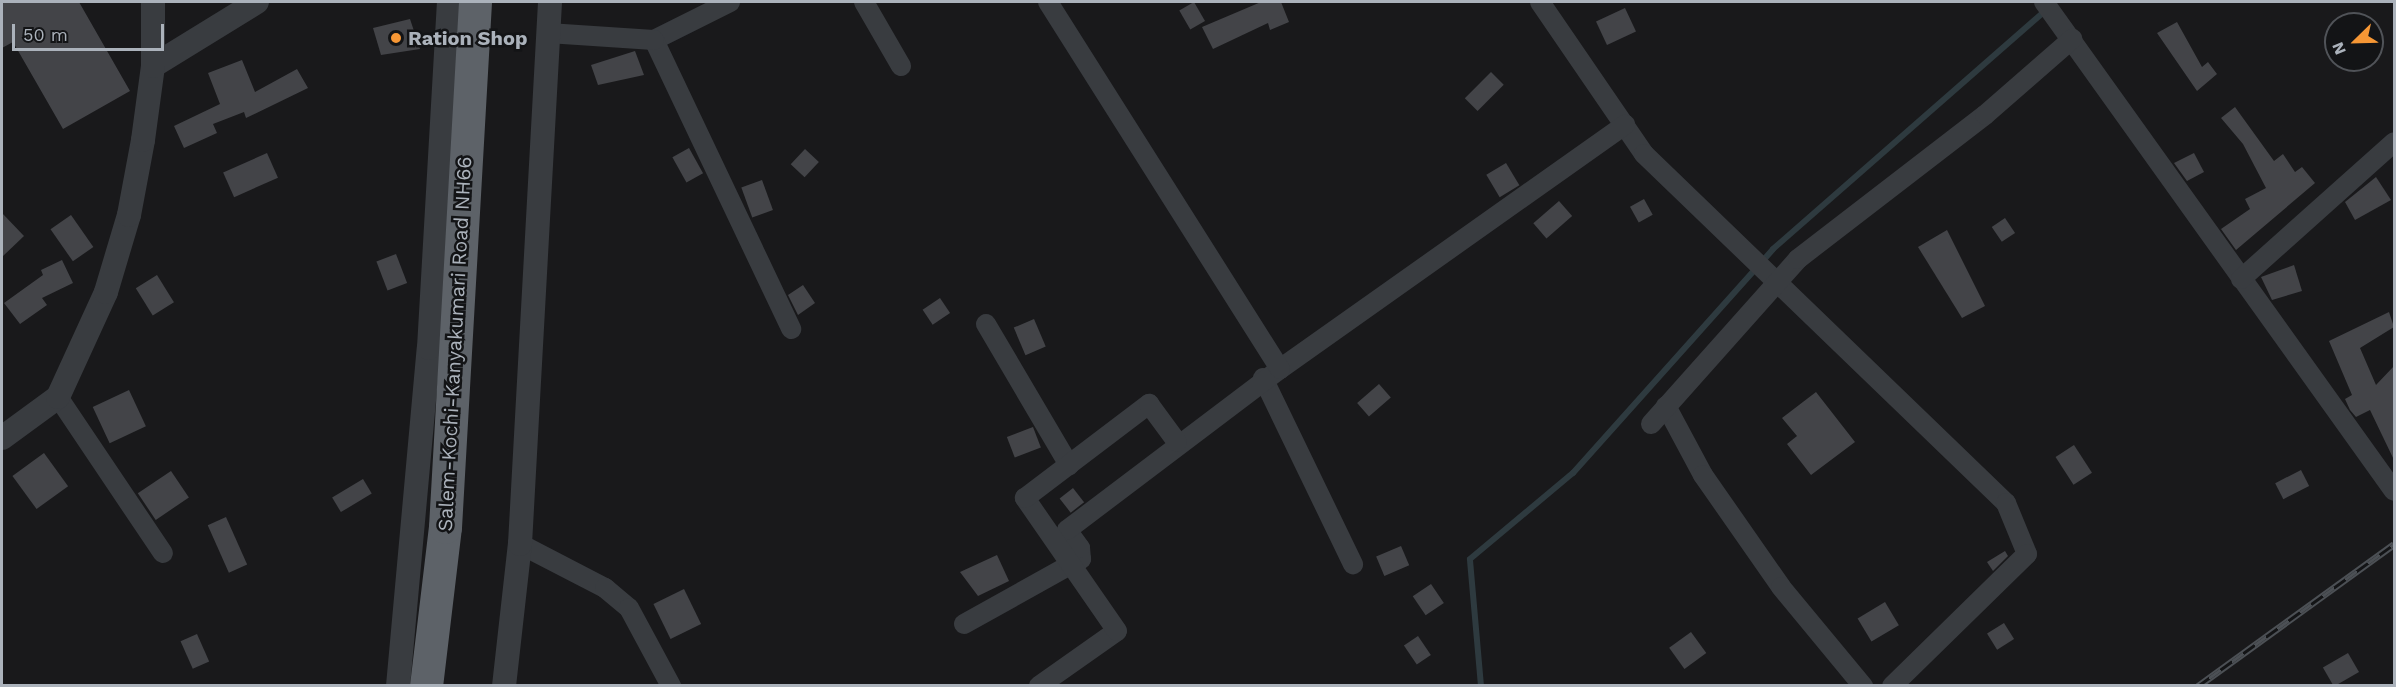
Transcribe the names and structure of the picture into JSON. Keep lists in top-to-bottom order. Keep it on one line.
{"streets":{"highway":["Salem-Kochi-Kanyakumari Road NH66"]},"places":["Ration Shop"],"scale_bar":"50 m","north":"bottom left"}
